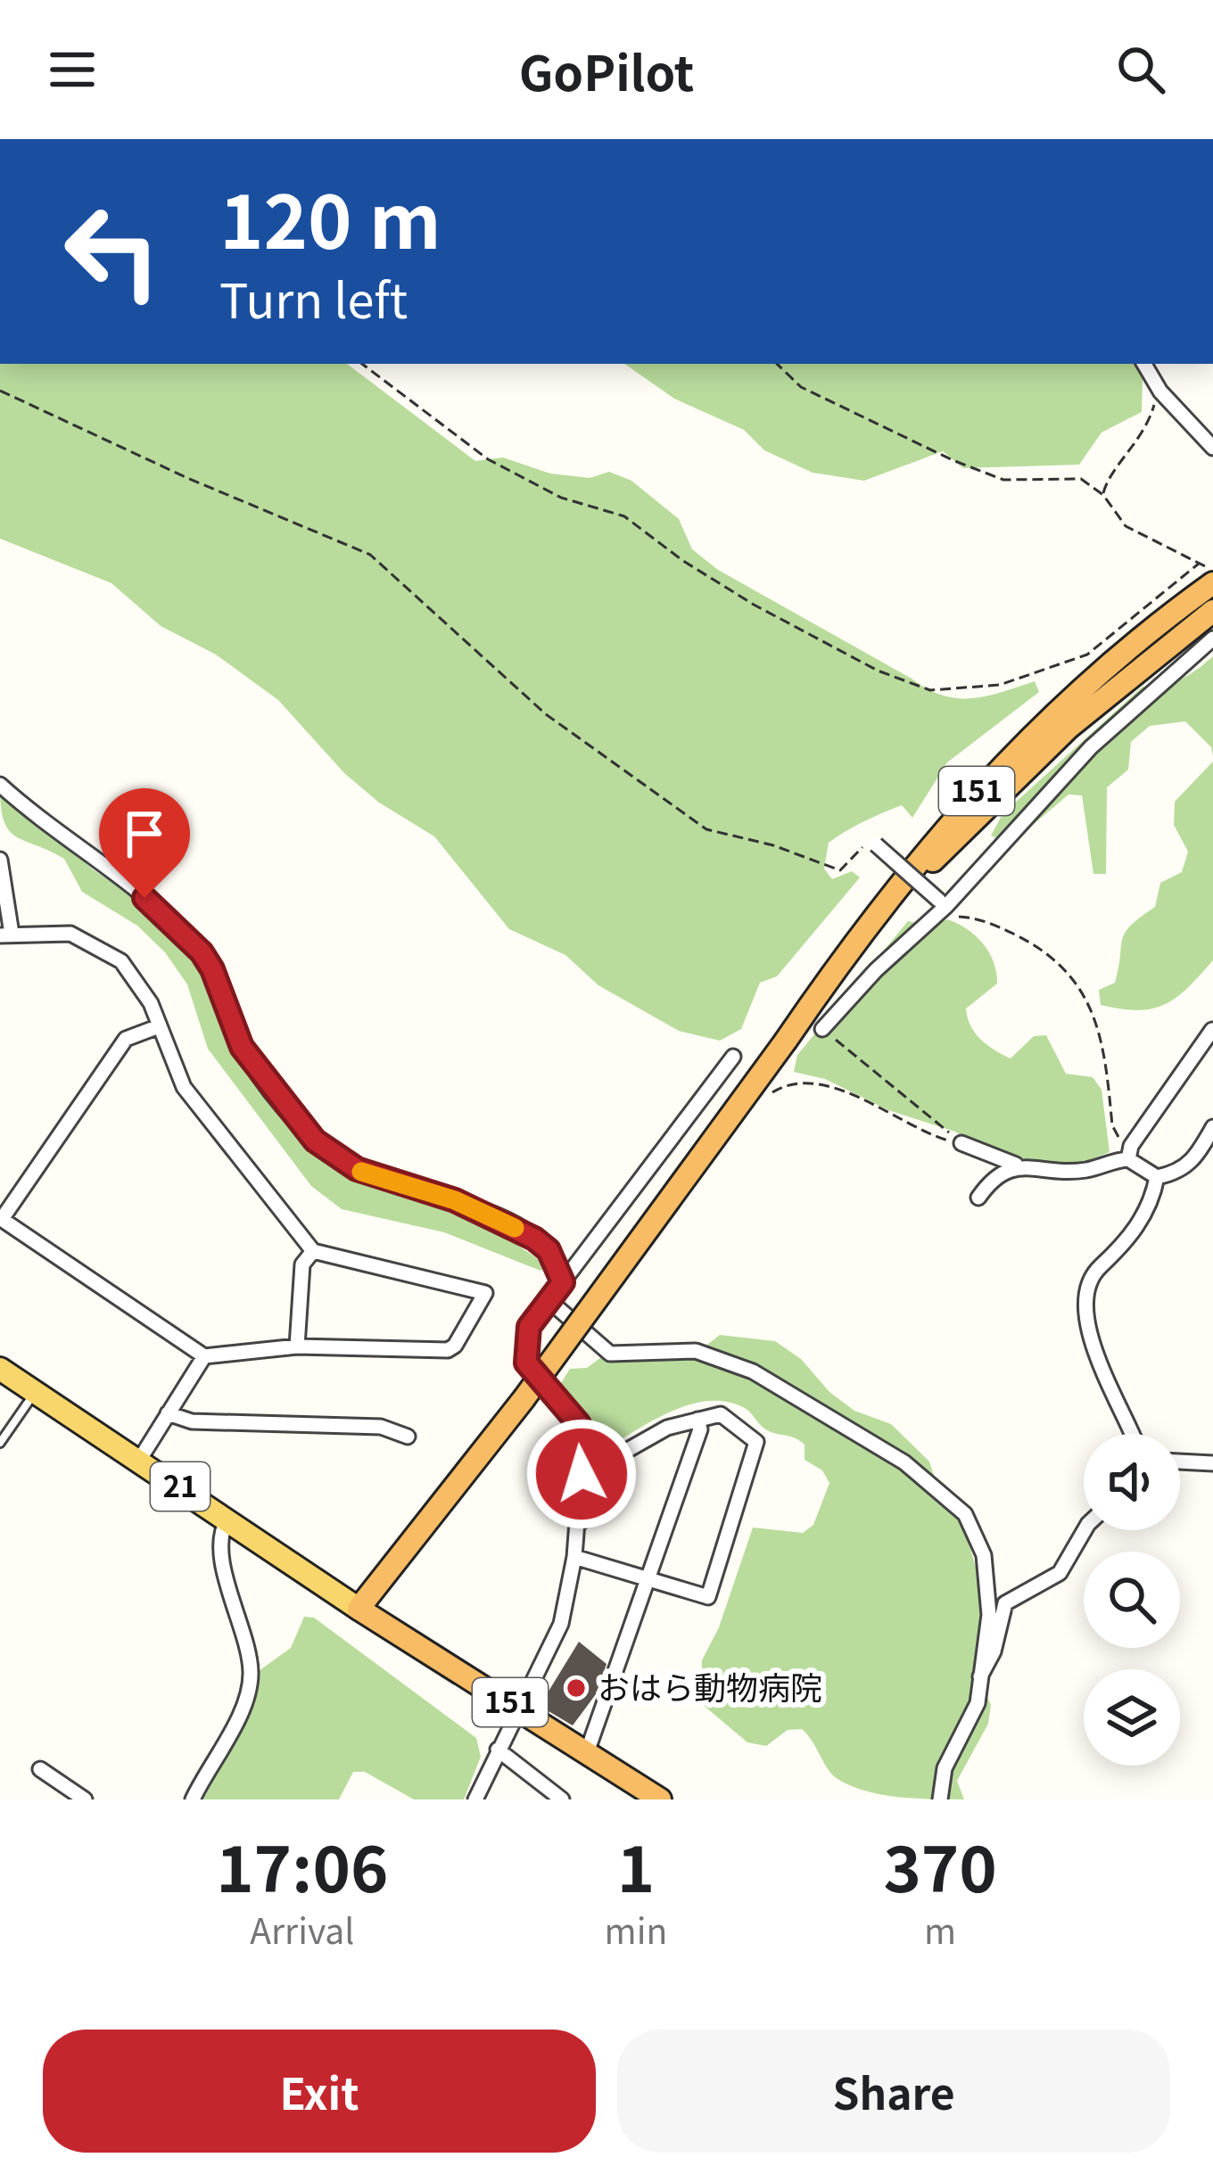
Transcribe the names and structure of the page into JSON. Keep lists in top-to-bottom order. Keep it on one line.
{"streets":{"highway":["151"],"main road":["21"]},"crossings":[["151","21"]],"places":["おはら動物病院"],"page":{"header":"GoPilot","turn":["120 m","Turn left"],"eta":["17:06","Arrival","1","min","370","m"],"buttons":["Exit","Share"]}}
